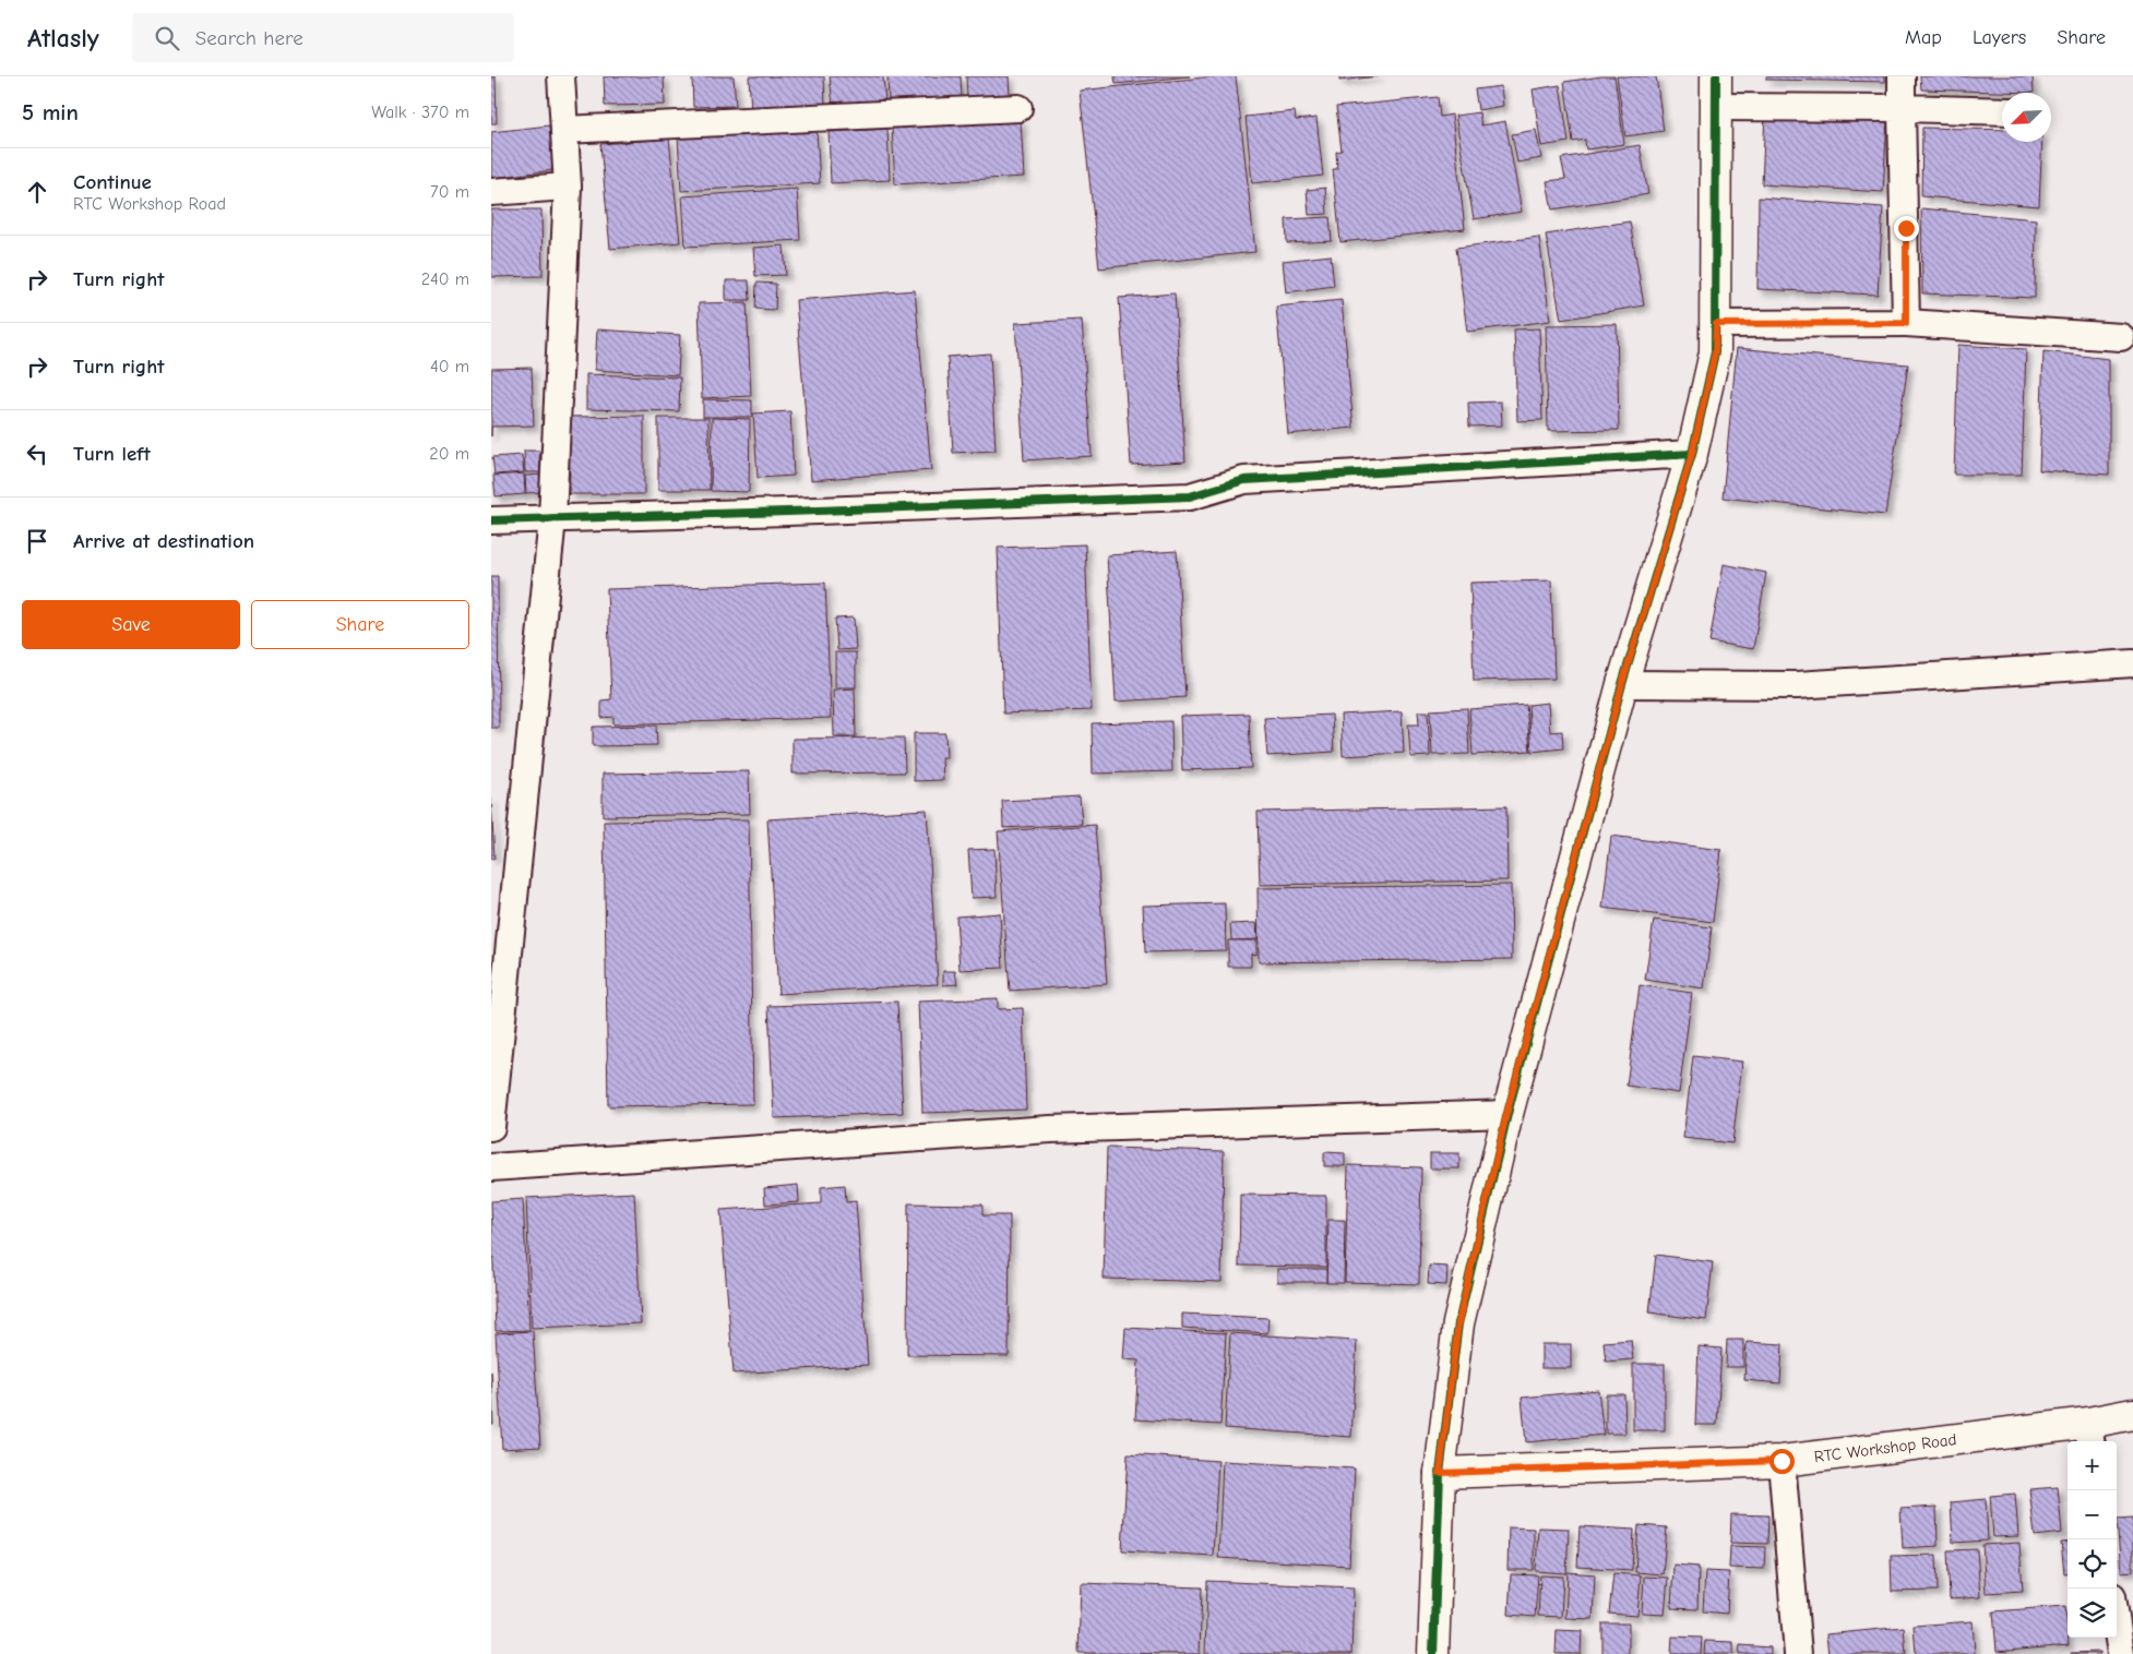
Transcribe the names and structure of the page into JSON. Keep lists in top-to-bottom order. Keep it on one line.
{"streets":{"street":["RTC Workshop Road"]},"north":"bottom left","page":{"header":"Atlasly","search":"Search here","nav":["Map","Layers","Share"],"heading":["5 min","Walk · 370 m"],"list":[["Continue","RTC Workshop Road","70 m"],["Turn right","240 m"],["Turn right","40 m"],["Turn left","20 m"],"Arrive at destination"],"buttons":["Save","Share"],"map_buttons":["+","−"]}}
